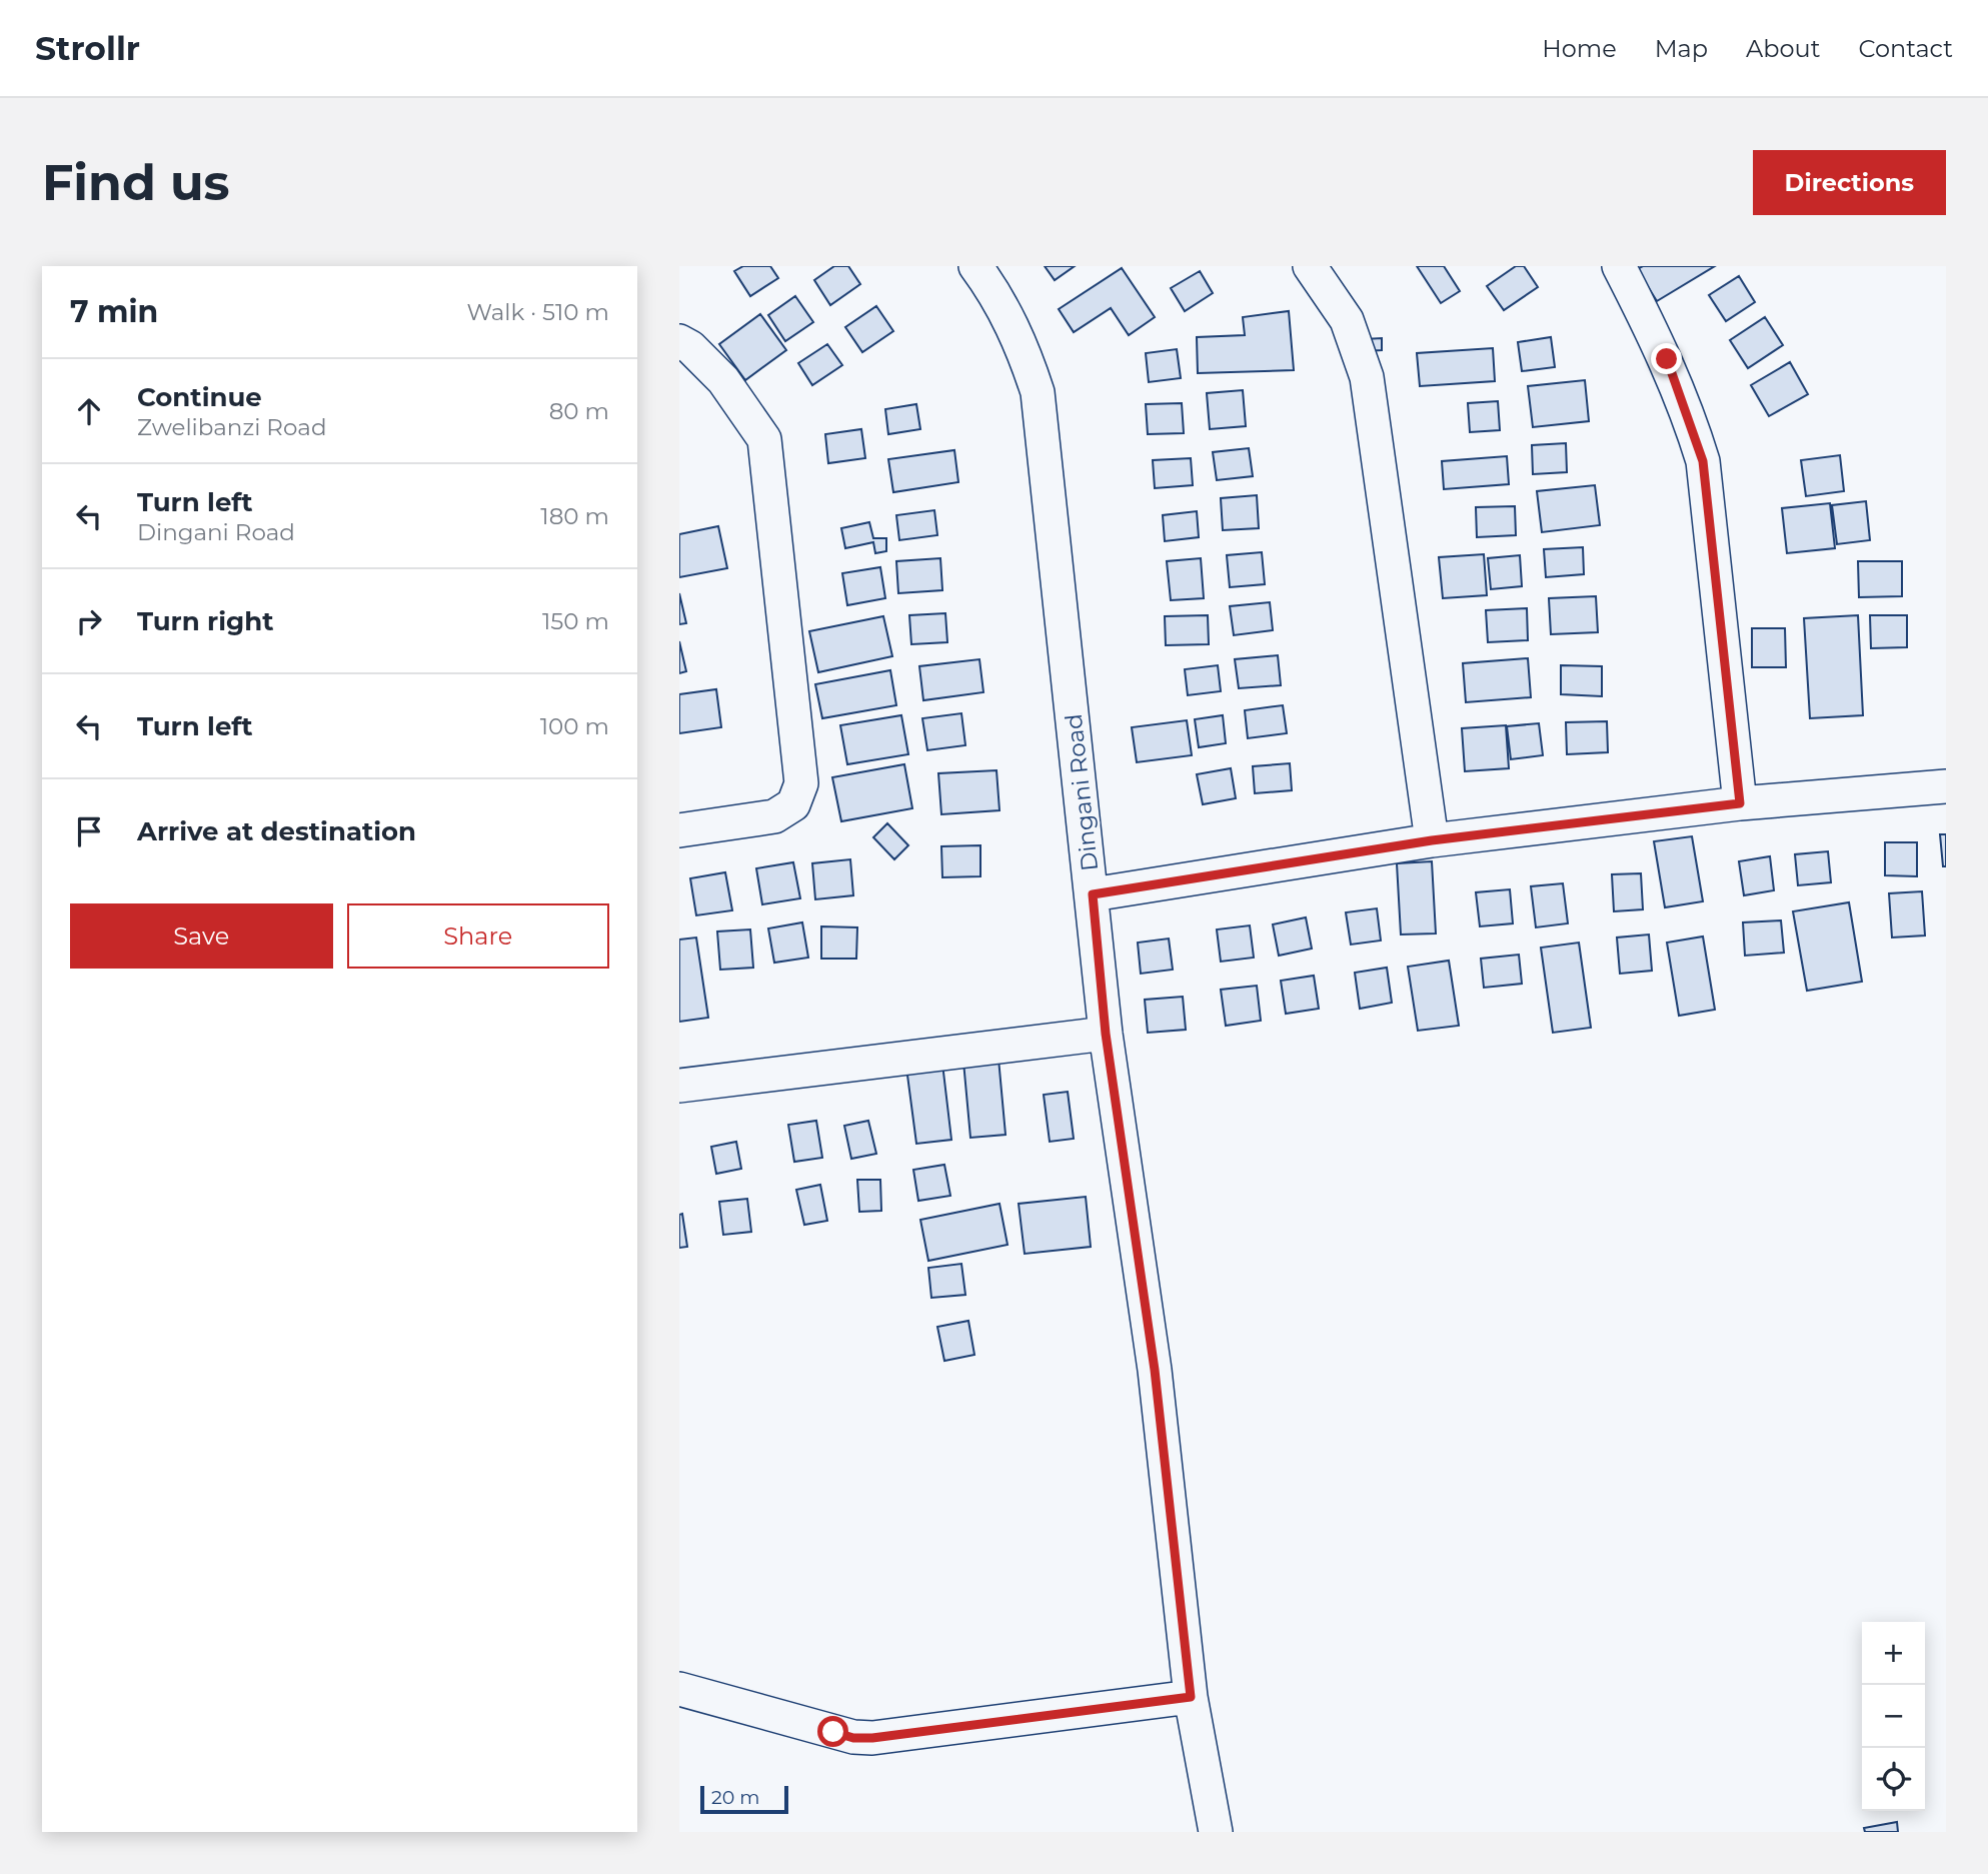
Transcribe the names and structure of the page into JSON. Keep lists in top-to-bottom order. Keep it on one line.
{"streets":{"street":["Dingani Road"]},"scale_bar":"20 m","page":{"header":"Strollr","nav":["Home","Map","About","Contact"],"buttons":["Directions",["Save","Share"]],"title":"Find us","heading":["7 min","Walk · 510 m"],"list":[["Continue","Zwelibanzi Road","80 m"],["Turn left","Dingani Road","180 m"],["Turn right","150 m"],["Turn left","100 m"],"Arrive at destination"],"map_buttons":["+","−"],"scale":"20 m"}}
